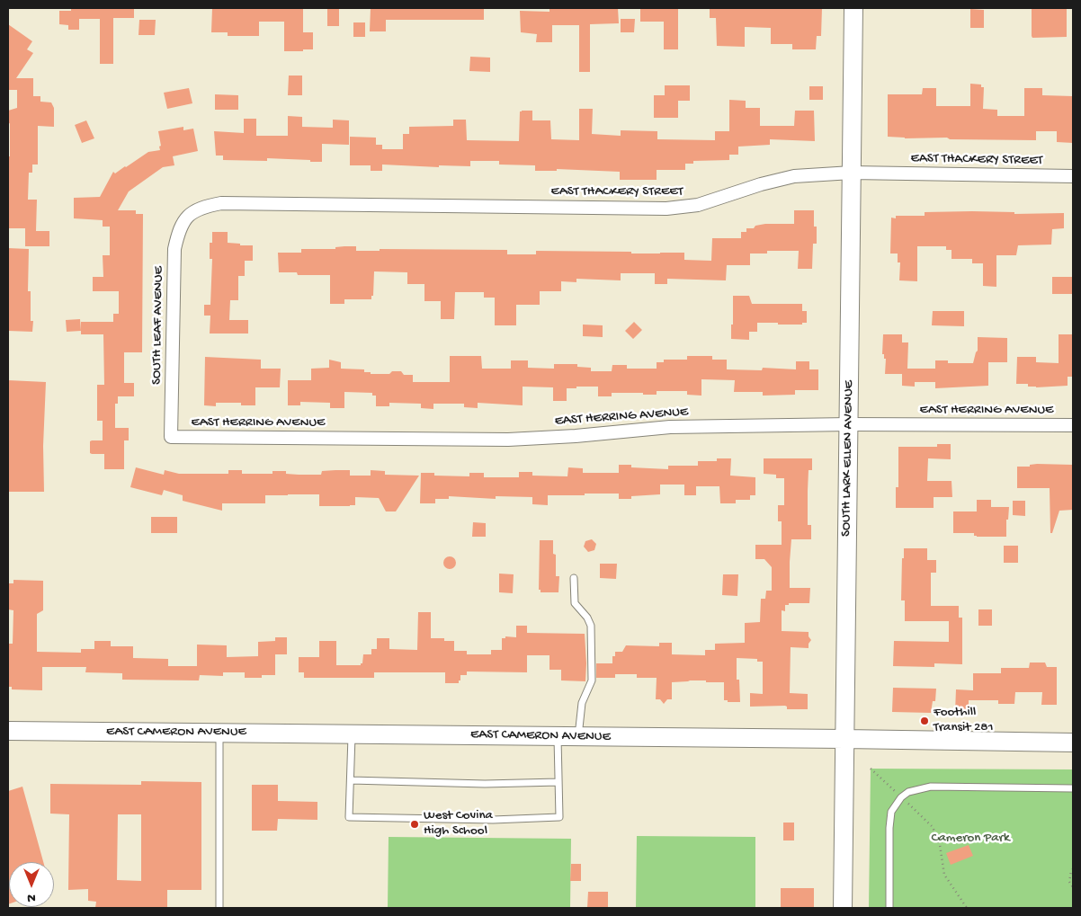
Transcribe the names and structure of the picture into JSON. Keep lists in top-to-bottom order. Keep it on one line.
{"streets":{"main road":["SOUTH LARK ELLEN AVENUE","EAST CAMERON AVENUE"],"street":["EAST THACKERY STREET","SOUTH LEAF AVENUE","EAST HERRING AVENUE"]},"crossings":[["EAST THACKERY STREET","SOUTH LEAF AVENUE"],["EAST THACKERY STREET","SOUTH LARK ELLEN AVENUE"],["SOUTH LEAF AVENUE","EAST HERRING AVENUE"],["EAST HERRING AVENUE","SOUTH LARK ELLEN AVENUE"],["SOUTH LARK ELLEN AVENUE","EAST CAMERON AVENUE"]],"parks":["Cameron Park"],"places":["Foothill Transit 281","West Covina High School"],"north":"bottom"}
